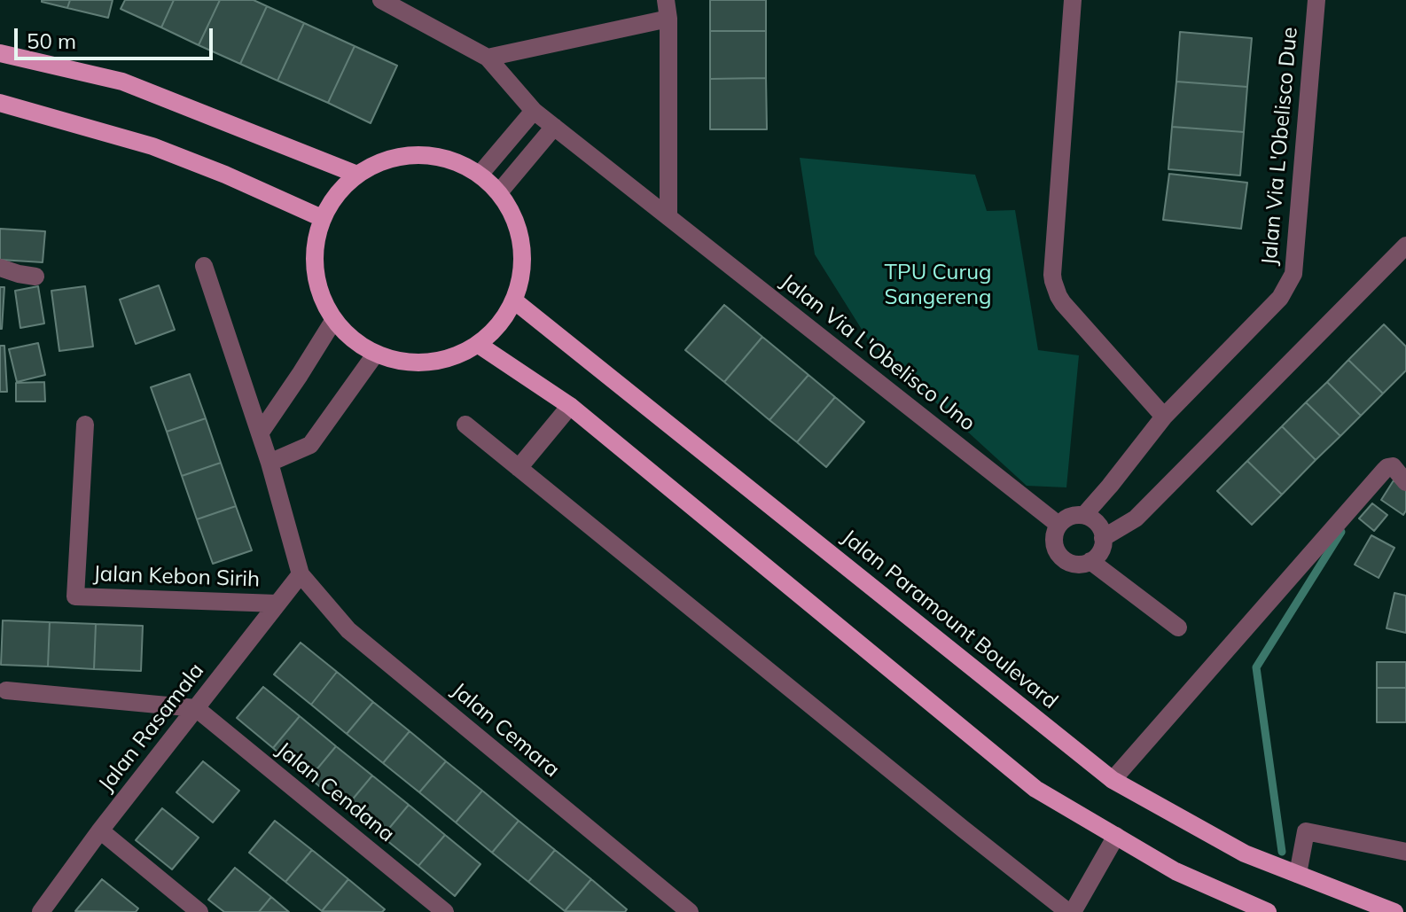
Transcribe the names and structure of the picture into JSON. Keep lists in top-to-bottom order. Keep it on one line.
{"streets":{"main road":["Jalan Paramount Boulevard"],"street":["Jalan Via L'Obelisco Due","Jalan Via L'Obelisco Uno","Jalan Kebon Sirih","Jalan Rasamala","Jalan Cemara","Jalan Cendana"]},"crossings":[["Jalan Via L'Obelisco Due","Jalan Via L'Obelisco Uno"],["Jalan Kebon Sirih","Jalan Rasamala"],["Jalan Rasamala","Jalan Cemara"],["Jalan Rasamala","Jalan Cendana"]],"parks":["TPU Curug Sangereng"],"scale_bar":"50 m"}
